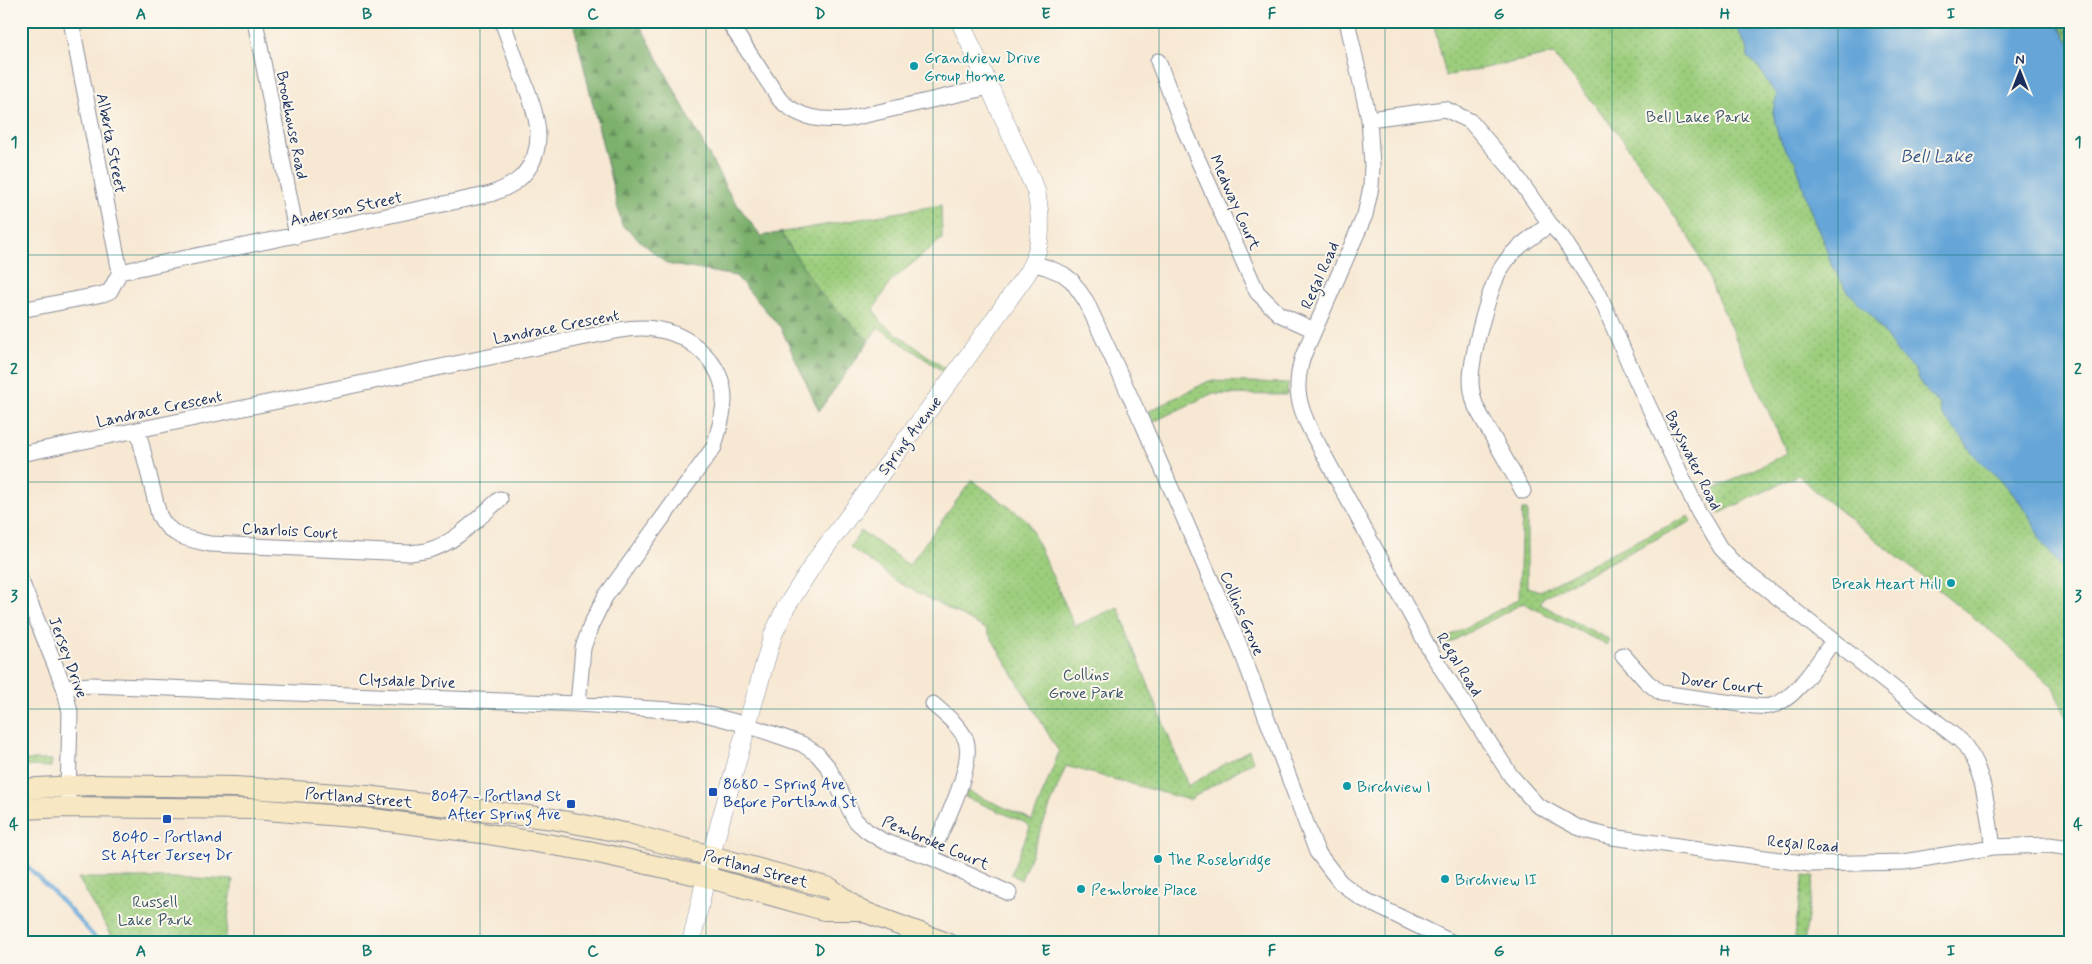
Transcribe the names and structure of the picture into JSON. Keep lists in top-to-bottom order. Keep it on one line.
{"streets":{"main road":["Portland Street"],"street":["Brookhouse Road","Alberta Street","Medway Court","Anderson Street","Regal Road","Landrace Crescent","Spring Avenue","Bayswater Road","Charlois Court","Collins Grove","Jersey Drive","Clysdale Drive","Dover Court","Pembroke Court"]},"crossings":[["Brookhouse Road","Anderson Street"],["Alberta Street","Anderson Street"],["Medway Court","Regal Road"],["Regal Road","Bayswater Road"],["Landrace Crescent","Charlois Court"],["Landrace Crescent","Clysdale Drive"],["Spring Avenue","Collins Grove"],["Spring Avenue","Clysdale Drive"],["Spring Avenue","Portland Street"],["Spring Avenue","Pembroke Court"],["Bayswater Road","Dover Court"],["Jersey Drive","Clysdale Drive"],["Jersey Drive","Portland Street"],["Clysdale Drive","Pembroke Court"]],"water":["Bell Lake"],"parks":["Bell Lake Park","Collins Grove Park","Russell Lake Park"],"places":{"other":["Grandview Drive Group Home","Break Heart Hill","Birchview I","The Rosebridge","Birchview II","Pembroke Place"],"transit":["8680 - Spring Ave Before Portland St","8047 - Portland St After Spring Ave","8040 - Portland St After Jersey Dr"]},"north":"top","grid":{"columns":["A","B","C","D","E","F","G","H","I"],"rows":["1","2","3","4"]}}
